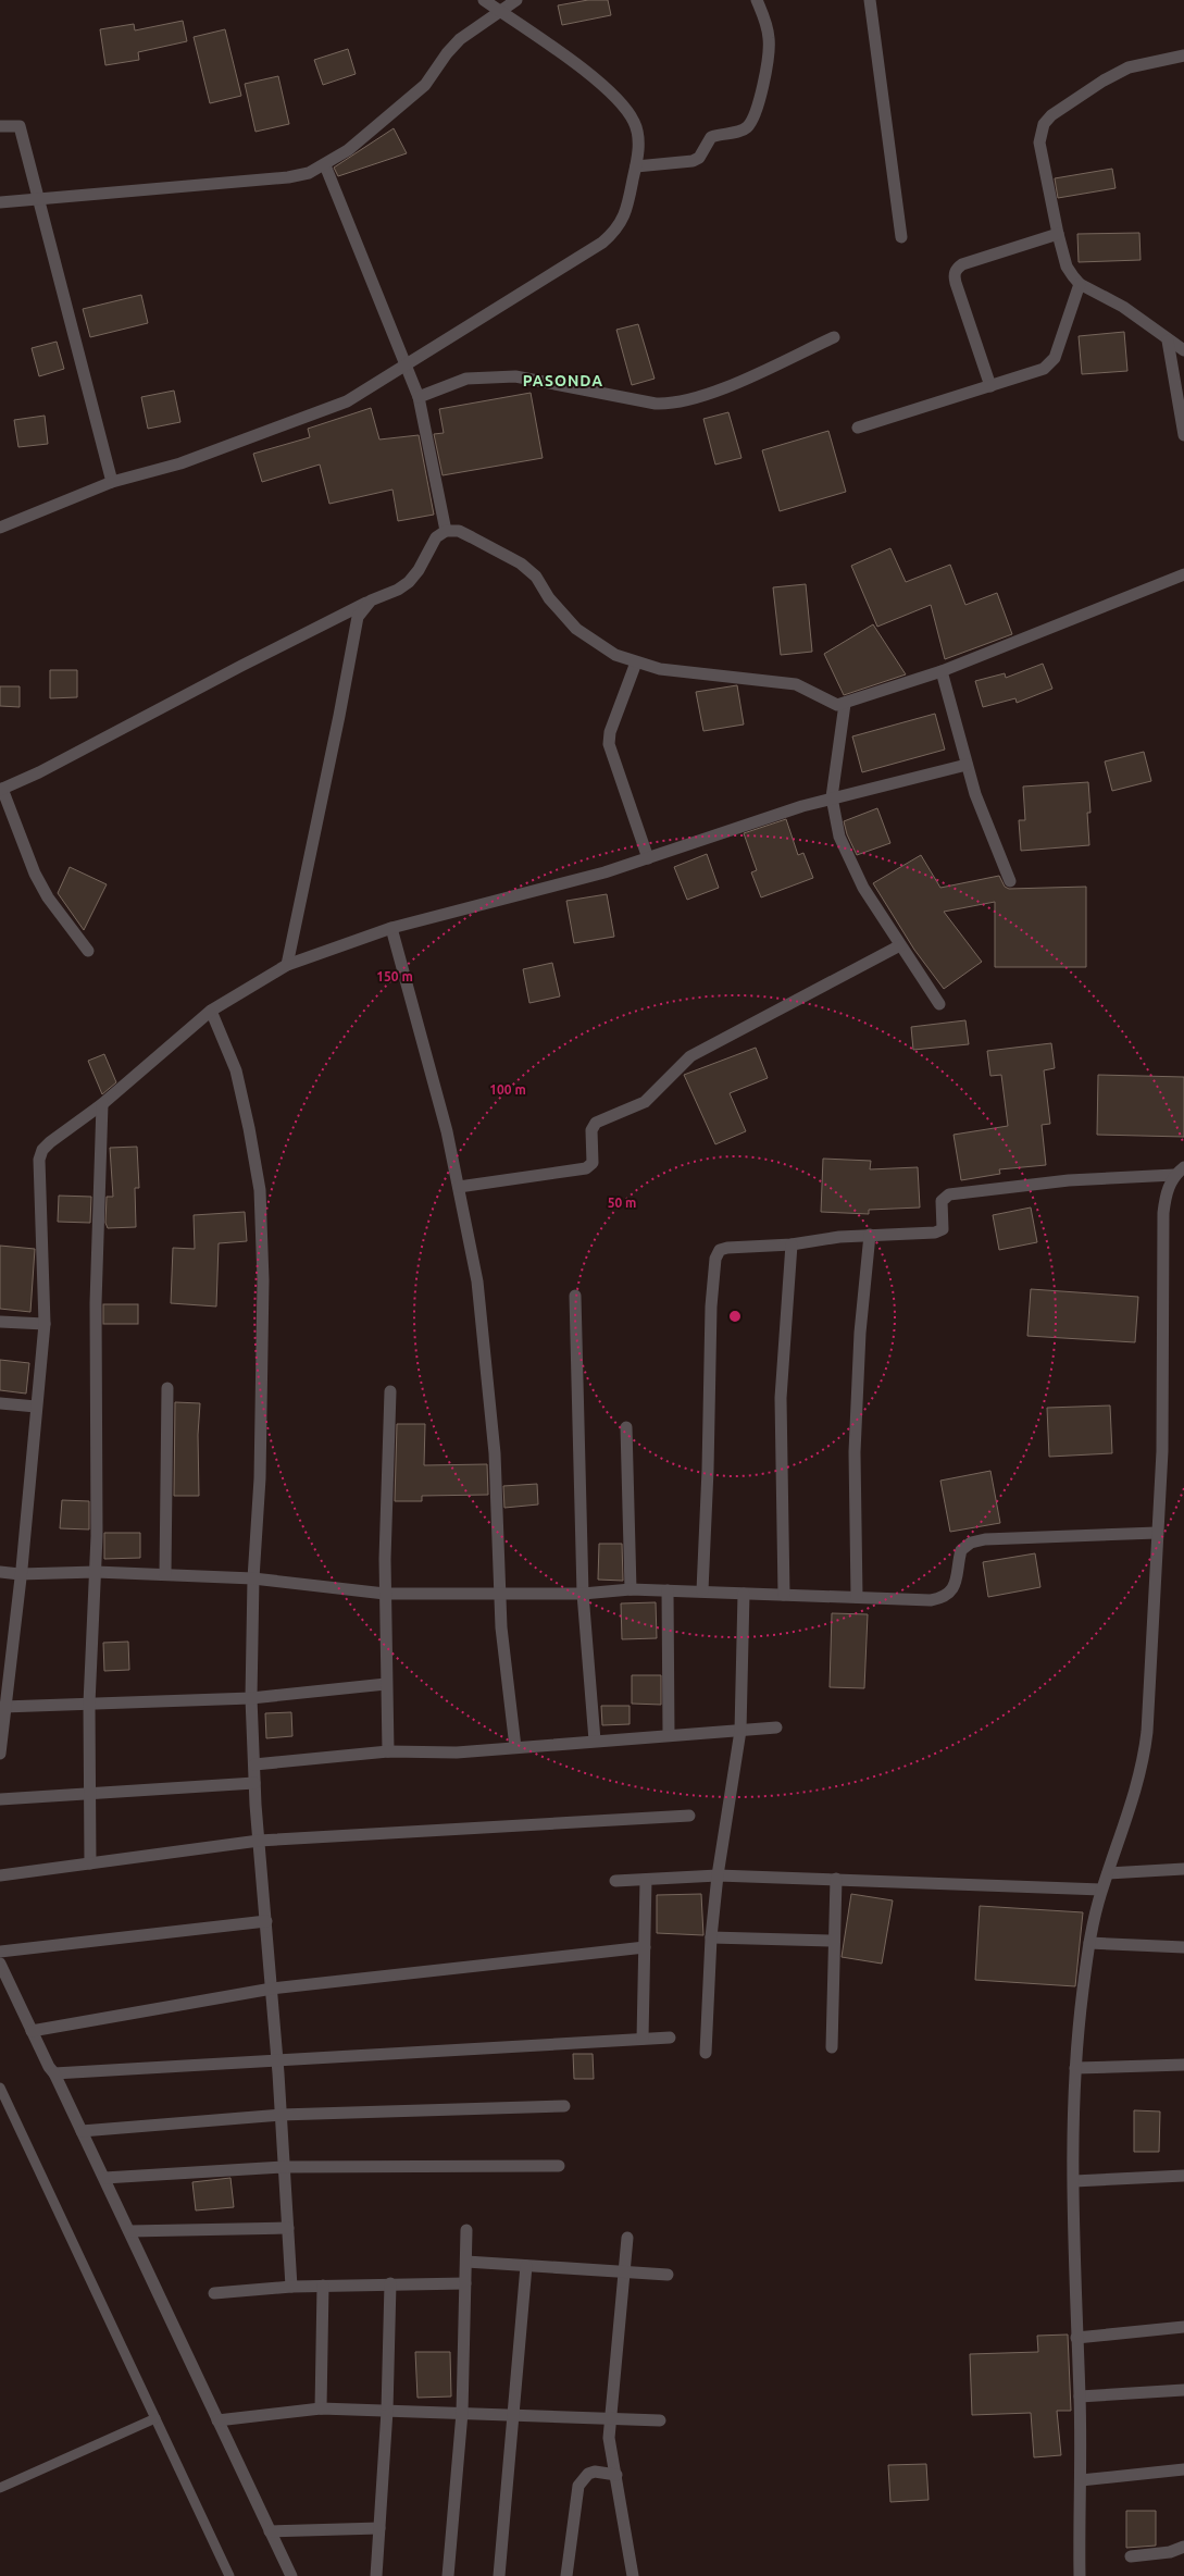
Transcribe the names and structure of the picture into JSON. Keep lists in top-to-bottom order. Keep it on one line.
{"districts":["PASONDA"],"rings":["150 m","100 m","50 m"]}
